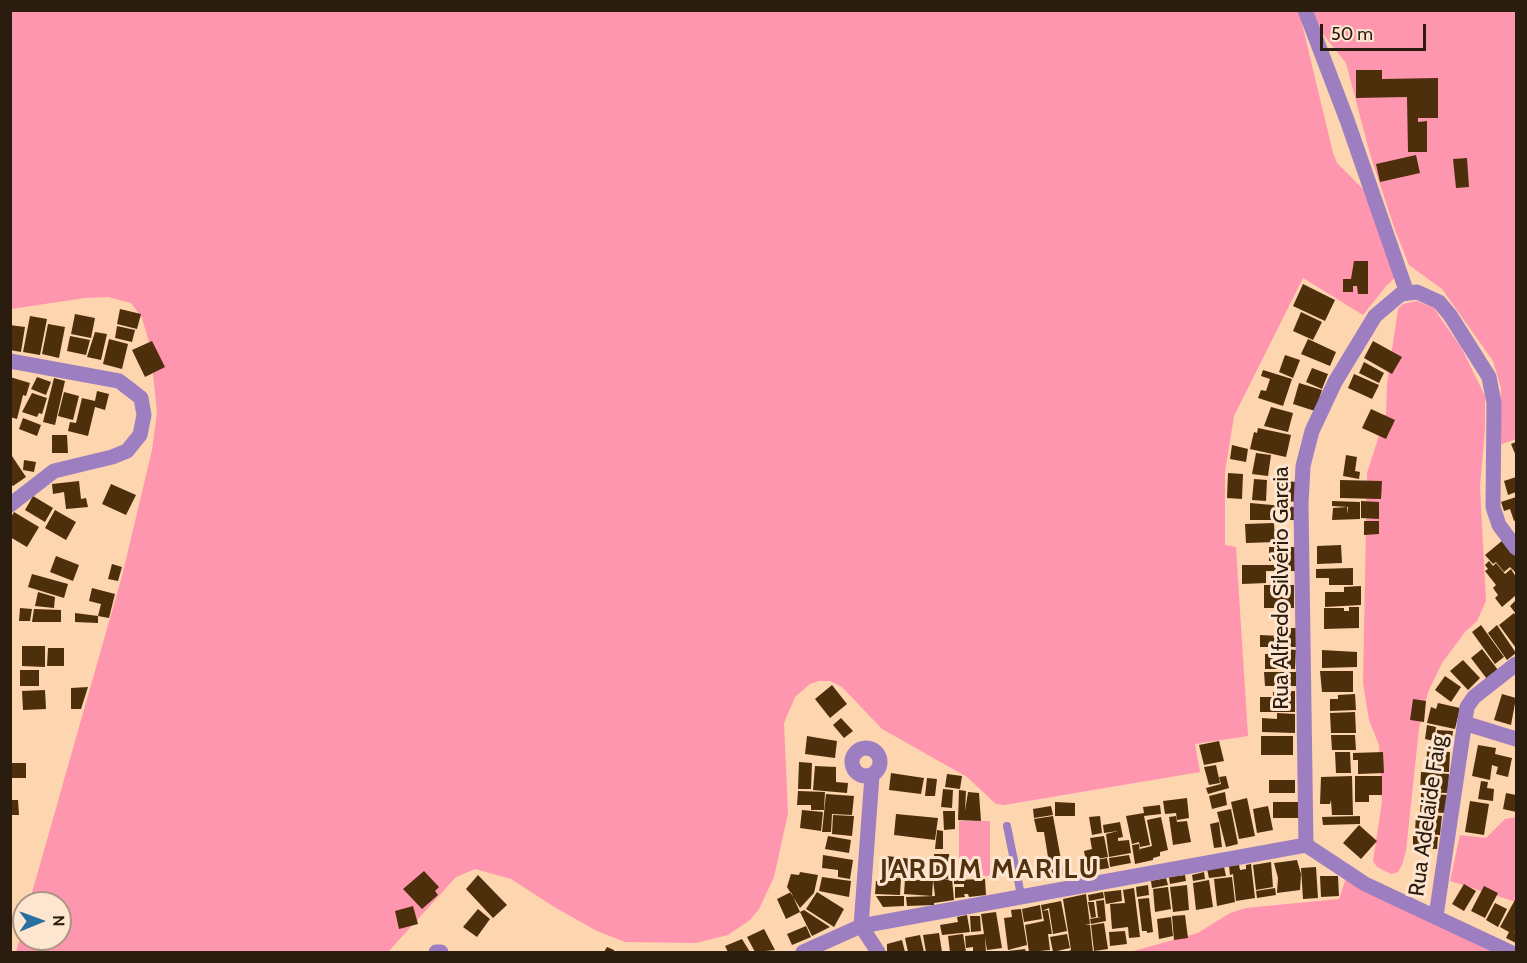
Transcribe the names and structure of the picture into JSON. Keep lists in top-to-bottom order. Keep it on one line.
{"streets":{"street":["Rua Alfredo Silvério Garcia","Rua Adelaide Faig"]},"districts":["JARDIM MARILU"],"scale_bar":"50 m","north":"right"}
